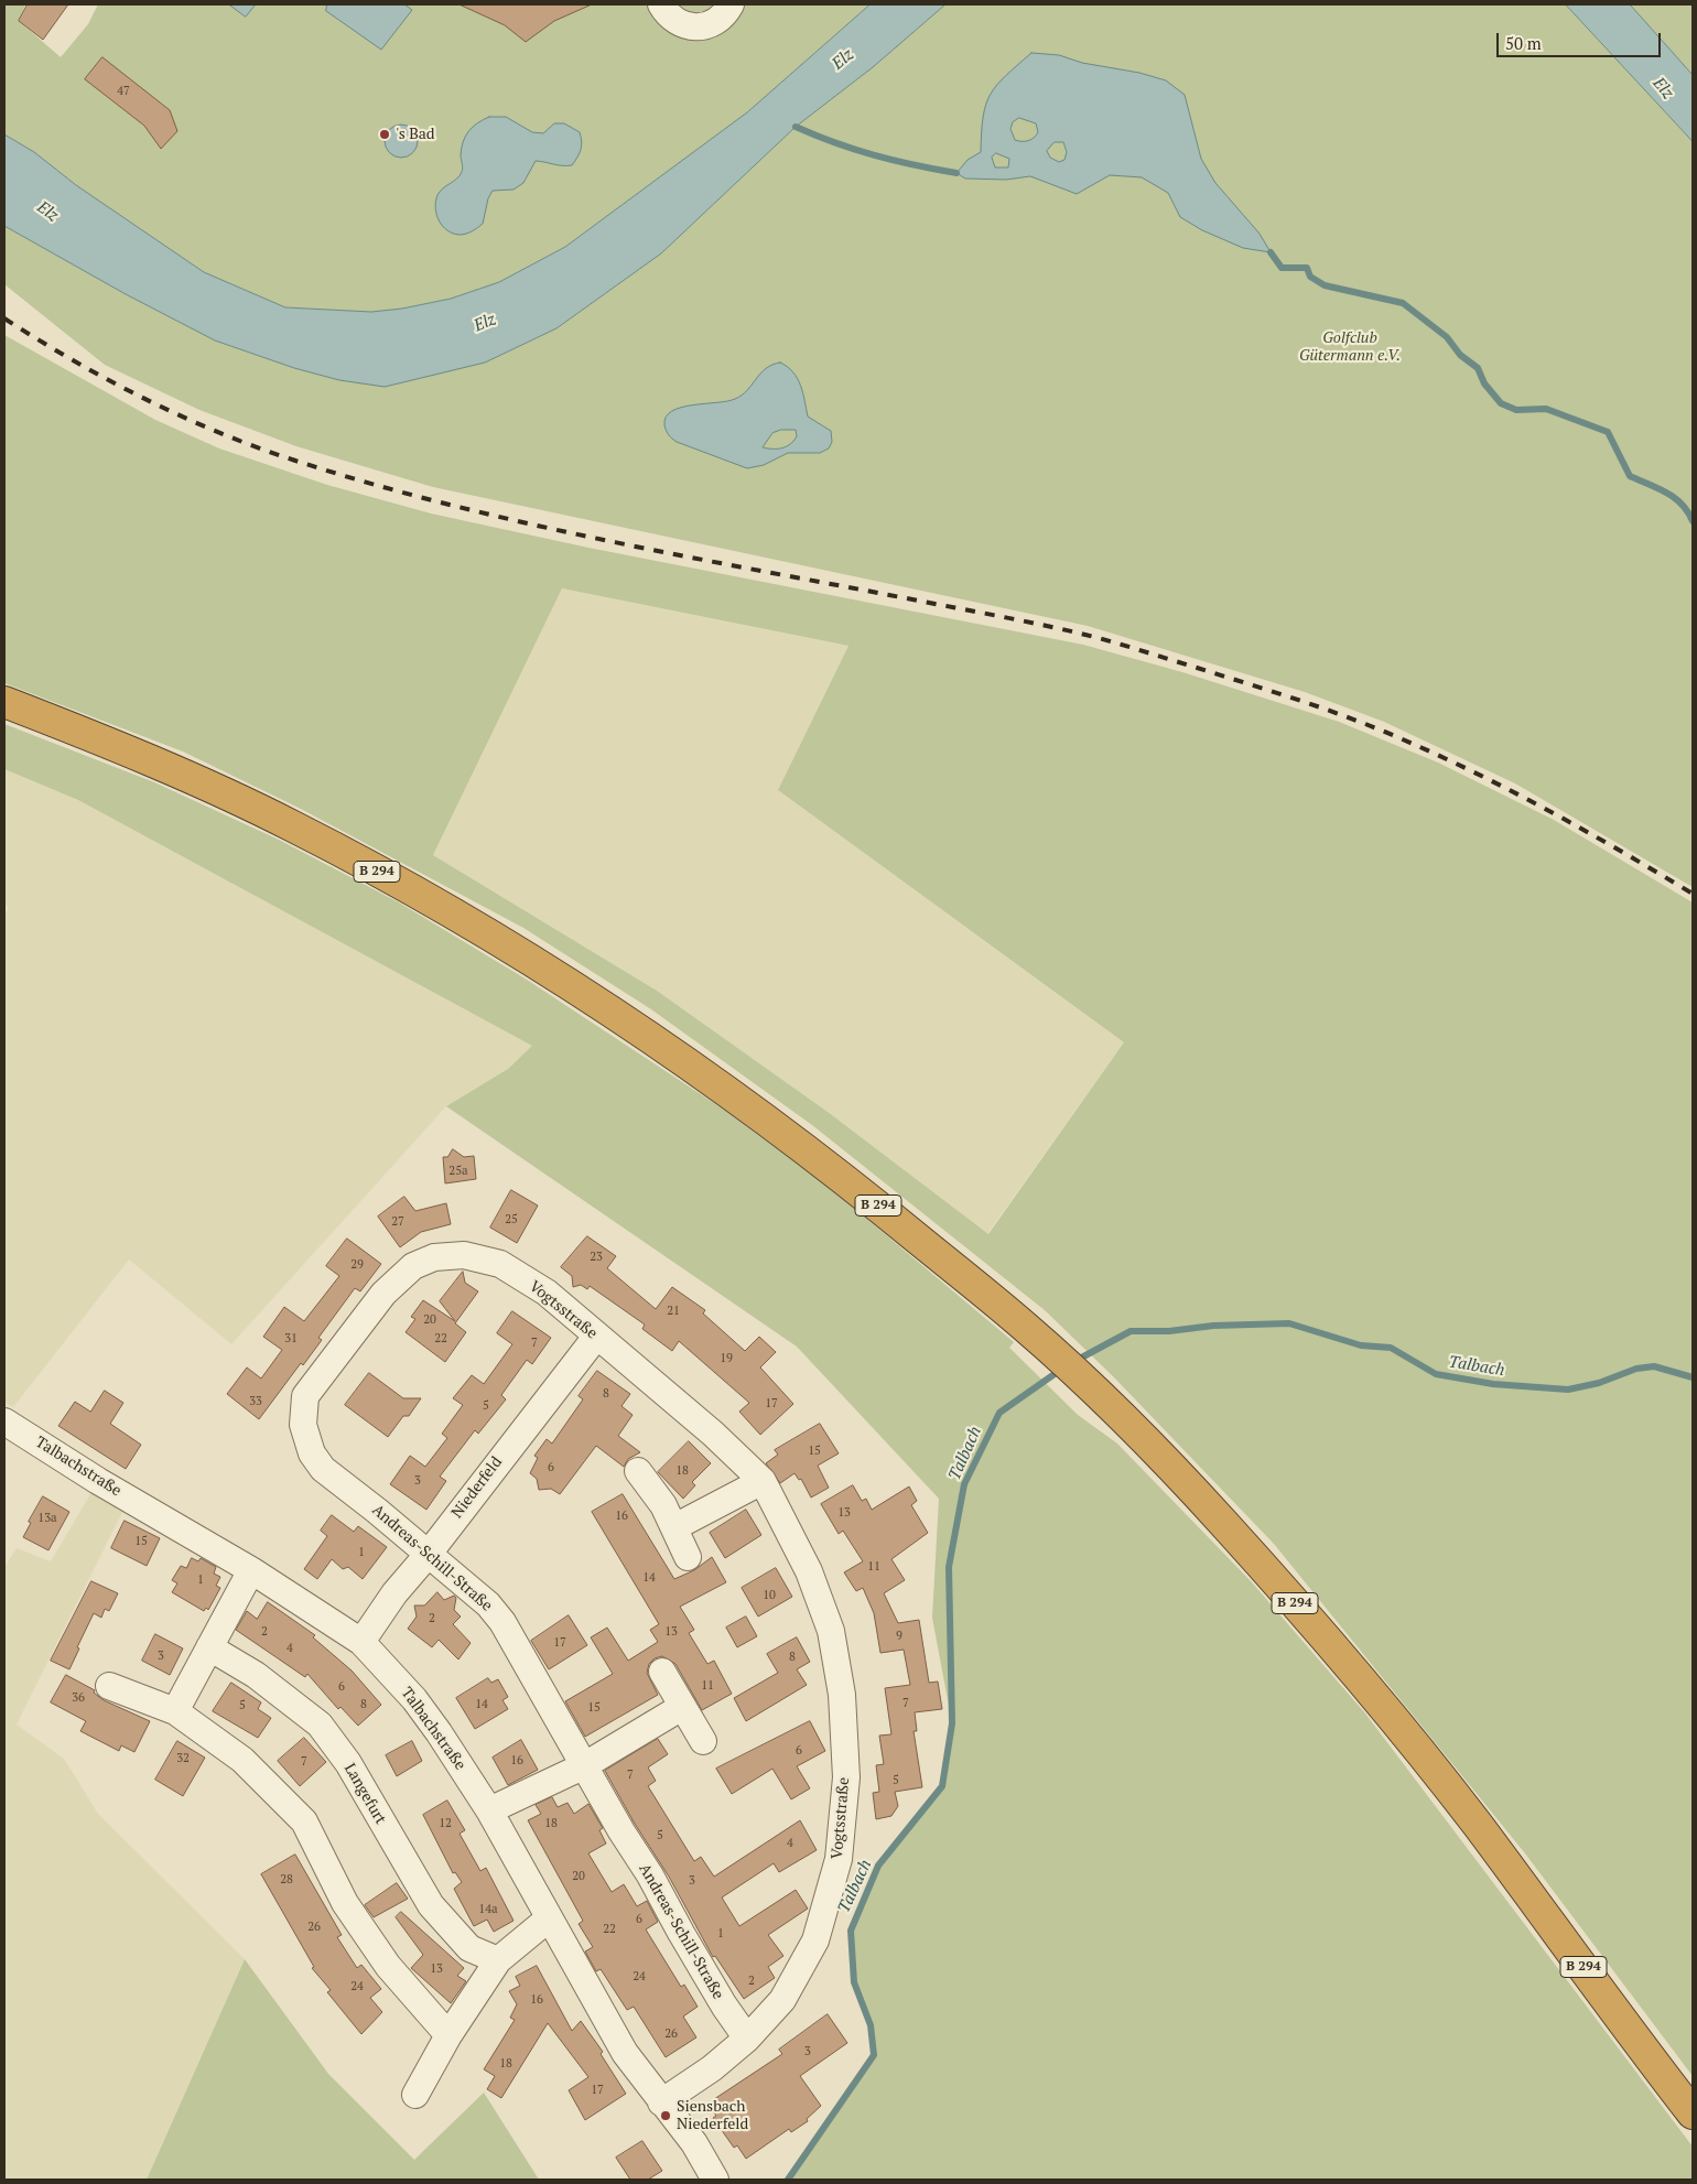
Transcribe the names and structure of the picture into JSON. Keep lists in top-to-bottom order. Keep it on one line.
{"streets":{"highway":["B 294"],"street":["Vogtsstraße","Talbachstraße","Niederfeld","Andreas-Schill-Straße","Langefurt"]},"crossings":[["Vogtsstraße","Talbachstraße"],["Vogtsstraße","Niederfeld"],["Vogtsstraße","Andreas-Schill-Straße"],["Talbachstraße","Niederfeld"],["Niederfeld","Andreas-Schill-Straße"]],"water":["Elz","Talbach"],"parks":["Golfclub Gütermann e.V."],"places":["'s Bad","Siensbach Niederfeld"],"house_numbers":["47","25a","25","27","23","29","21","20","31","22","7","19","8","33","17","5","15","6","18","3","13","16","13a","15","1","11","14","1","10","2","2","13","9","17","4","3","8","11","6","36","7","8","14","5","15","6","32","16","7","7","5","12","18","5","4","20","28","3","14a","6","26","22","1","13","24","2","24","16","26","3","18","17"],"scale_bar":"50 m"}
